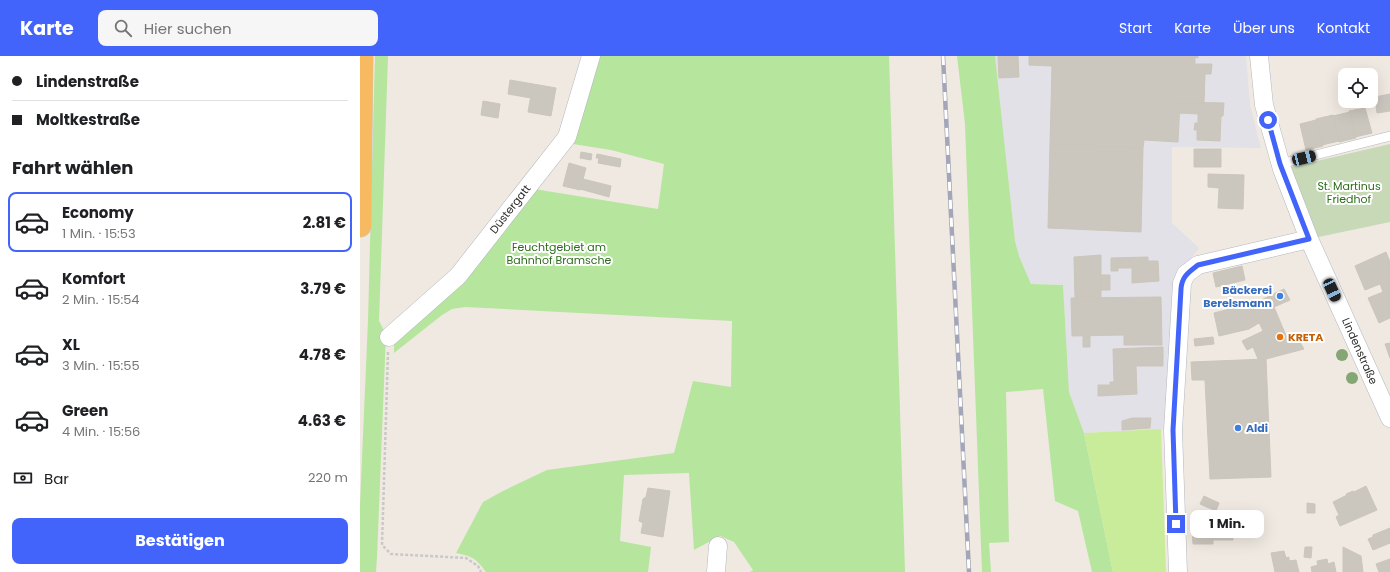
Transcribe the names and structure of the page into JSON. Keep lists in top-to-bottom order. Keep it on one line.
{"streets":{"street":["Düstergatt","Lindenstraße"]},"parks":["St. Martinus Friedhof","Feuchtgebiet am Bahnhof Bramsche"],"places":["Bäckerei Berelsmann","KRETA","Aldi"],"page":{"header":"Karte","search":"Hier suchen","nav":["Start","Karte","Über uns","Kontakt"],"banner":["Lindenstraße","Moltkestraße"],"heading":"Fahrt wählen","list":[{"name":"Economy","note":"1 Min. · 15:53","value":"2.81 €"},{"name":"Komfort","note":"2 Min. · 15:54","value":"3.79 €"},{"name":"XL","note":"3 Min. · 15:55","value":"4.78 €"},{"name":"Green","note":"4 Min. · 15:56","value":"4.63 €"}],"pay":["Bar","220 m"],"buttons":"Bestätigen","bubble":"1 Min."}}
